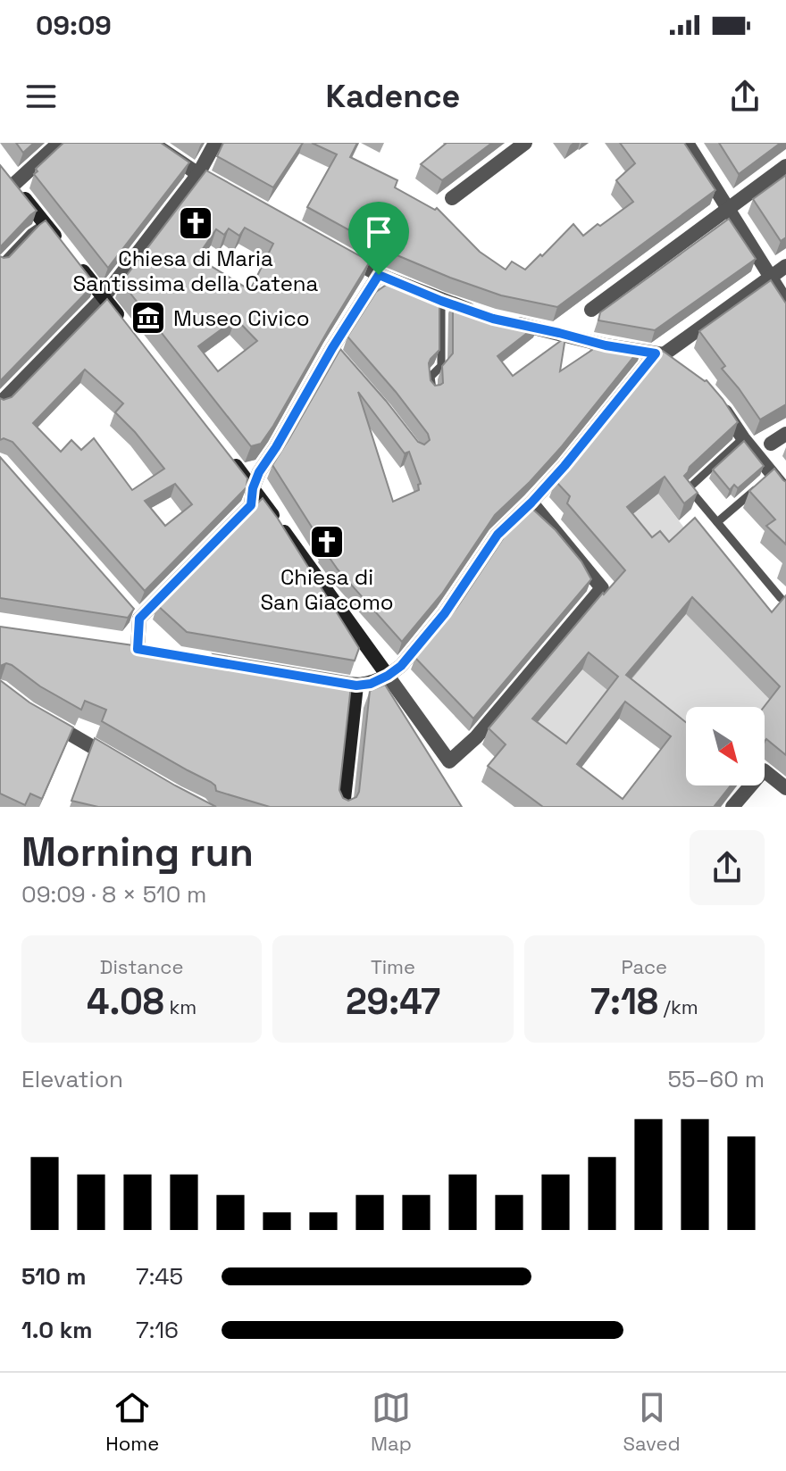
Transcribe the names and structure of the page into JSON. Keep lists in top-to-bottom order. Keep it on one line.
{"places":{"church":["Chiesa di Maria Santissima della Catena","Chiesa di San Giacomo"],"museum":["Museo Civico"]},"north":"bottom right","page":{"status":"09:09","header":"Kadence","heading":["Morning run","09:09 · 8 × 510 m"],"stats":[["Distance","4.08 km"],["Time","29:47"],["Pace","7:18 /km"]],"chart":["Elevation","55–60 m"],"list":[{"name":"510 m","note":"7:45"},{"name":"1.0 km","note":"7:16"}],"tabs":["Home","Map","Saved"]}}
